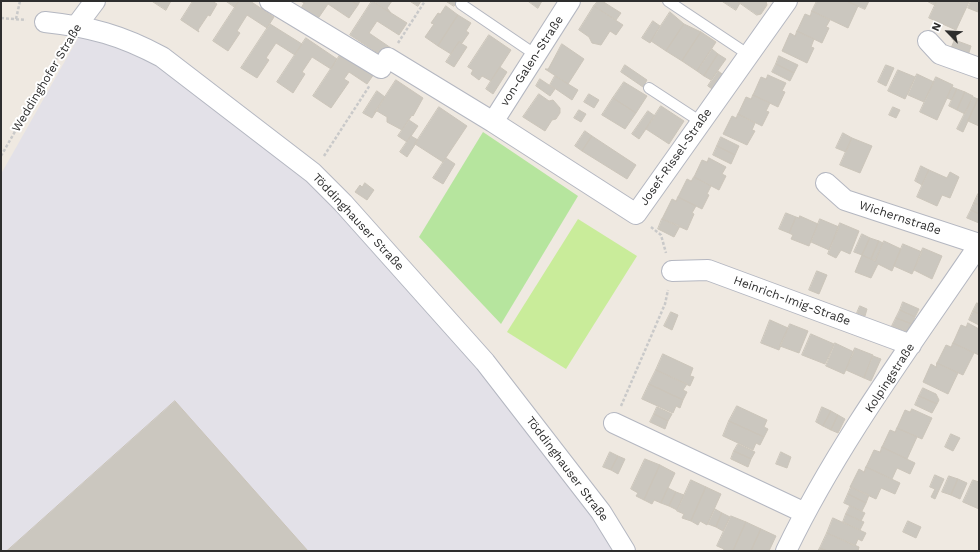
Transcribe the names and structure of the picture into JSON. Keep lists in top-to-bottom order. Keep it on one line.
{"streets":{"street":["von-Galen-Straße","Weddinghofer Straße","Josef-Rissel-Straße","Wichernstraße","Töddinghauser Straße","Heinrich-Imig-Straße","Kolpingstraße"]},"crossings":[["von-Galen-Straße","Josef-Rissel-Straße"],["Weddinghofer Straße","Töddinghauser Straße"],["Wichernstraße","Kolpingstraße"],["Heinrich-Imig-Straße","Kolpingstraße"]],"north":"top left"}
